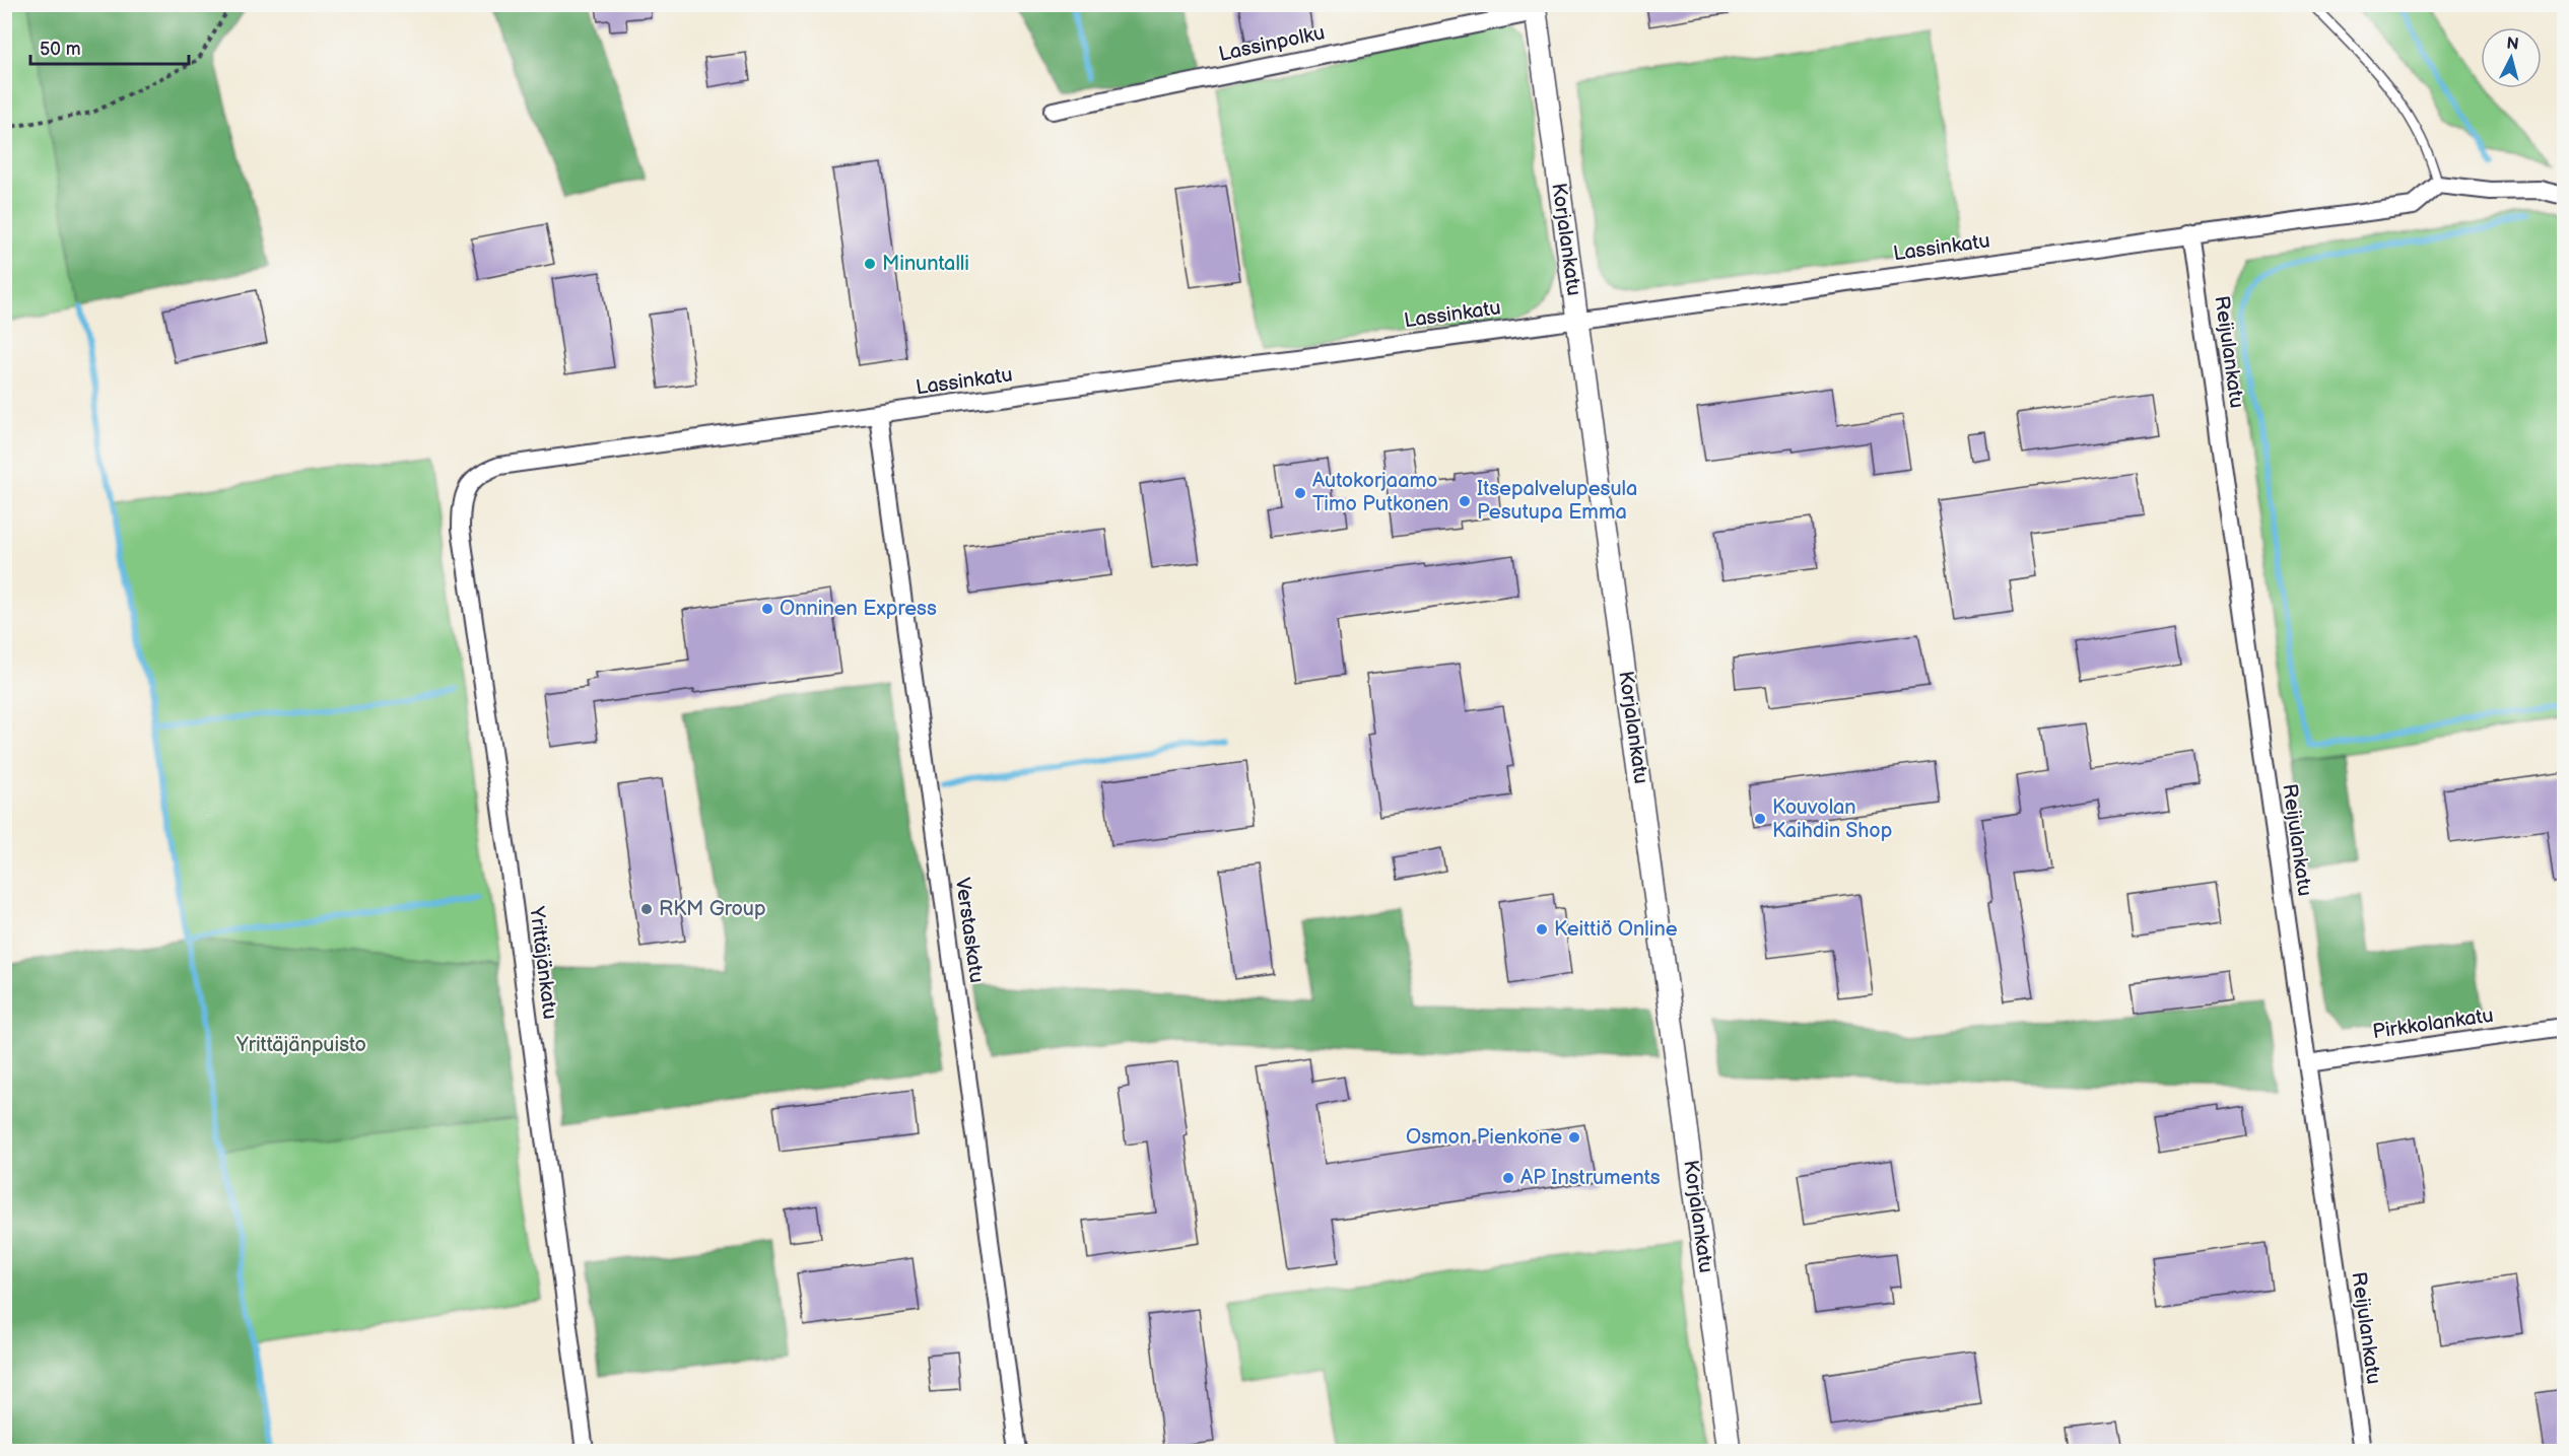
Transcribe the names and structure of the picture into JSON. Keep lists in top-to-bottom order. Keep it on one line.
{"streets":{"street":["Lassinpolku","Korjalankatu","Lassinkatu","Reijulankatu","Verstaskatu","Yrittäjänkatu","Pirkkolankatu"]},"crossings":[["Lassinpolku","Korjalankatu"],["Korjalankatu","Lassinkatu"],["Lassinkatu","Reijulankatu"],["Lassinkatu","Verstaskatu"],["Lassinkatu","Yrittäjänkatu"],["Reijulankatu","Pirkkolankatu"]],"parks":["Yrittäjänpuisto"],"places":["Minuntalli","Autokorjaamo Timo Putkonen","Itsepalvelupesula Pesutupa Emma","Onninen Express","Kouvolan Kaihdin Shop","RKM Group","Keittiö Online","Osmon Pienkone","AP Instruments"],"scale_bar":"50 m","north":"top"}
